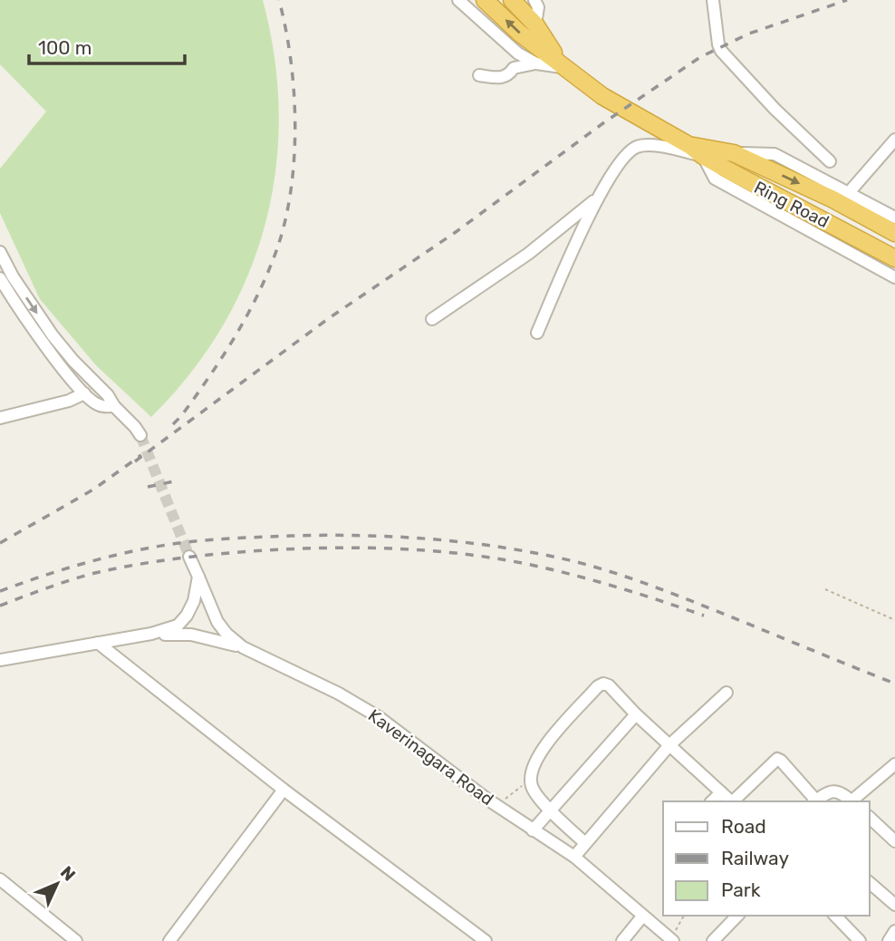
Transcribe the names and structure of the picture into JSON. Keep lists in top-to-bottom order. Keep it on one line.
{"streets":{"highway":["Ring Road"],"street":["Kaverinagara Road"]},"legend":["Road","Railway","Park"],"scale_bar":"100 m","north":"top right"}
